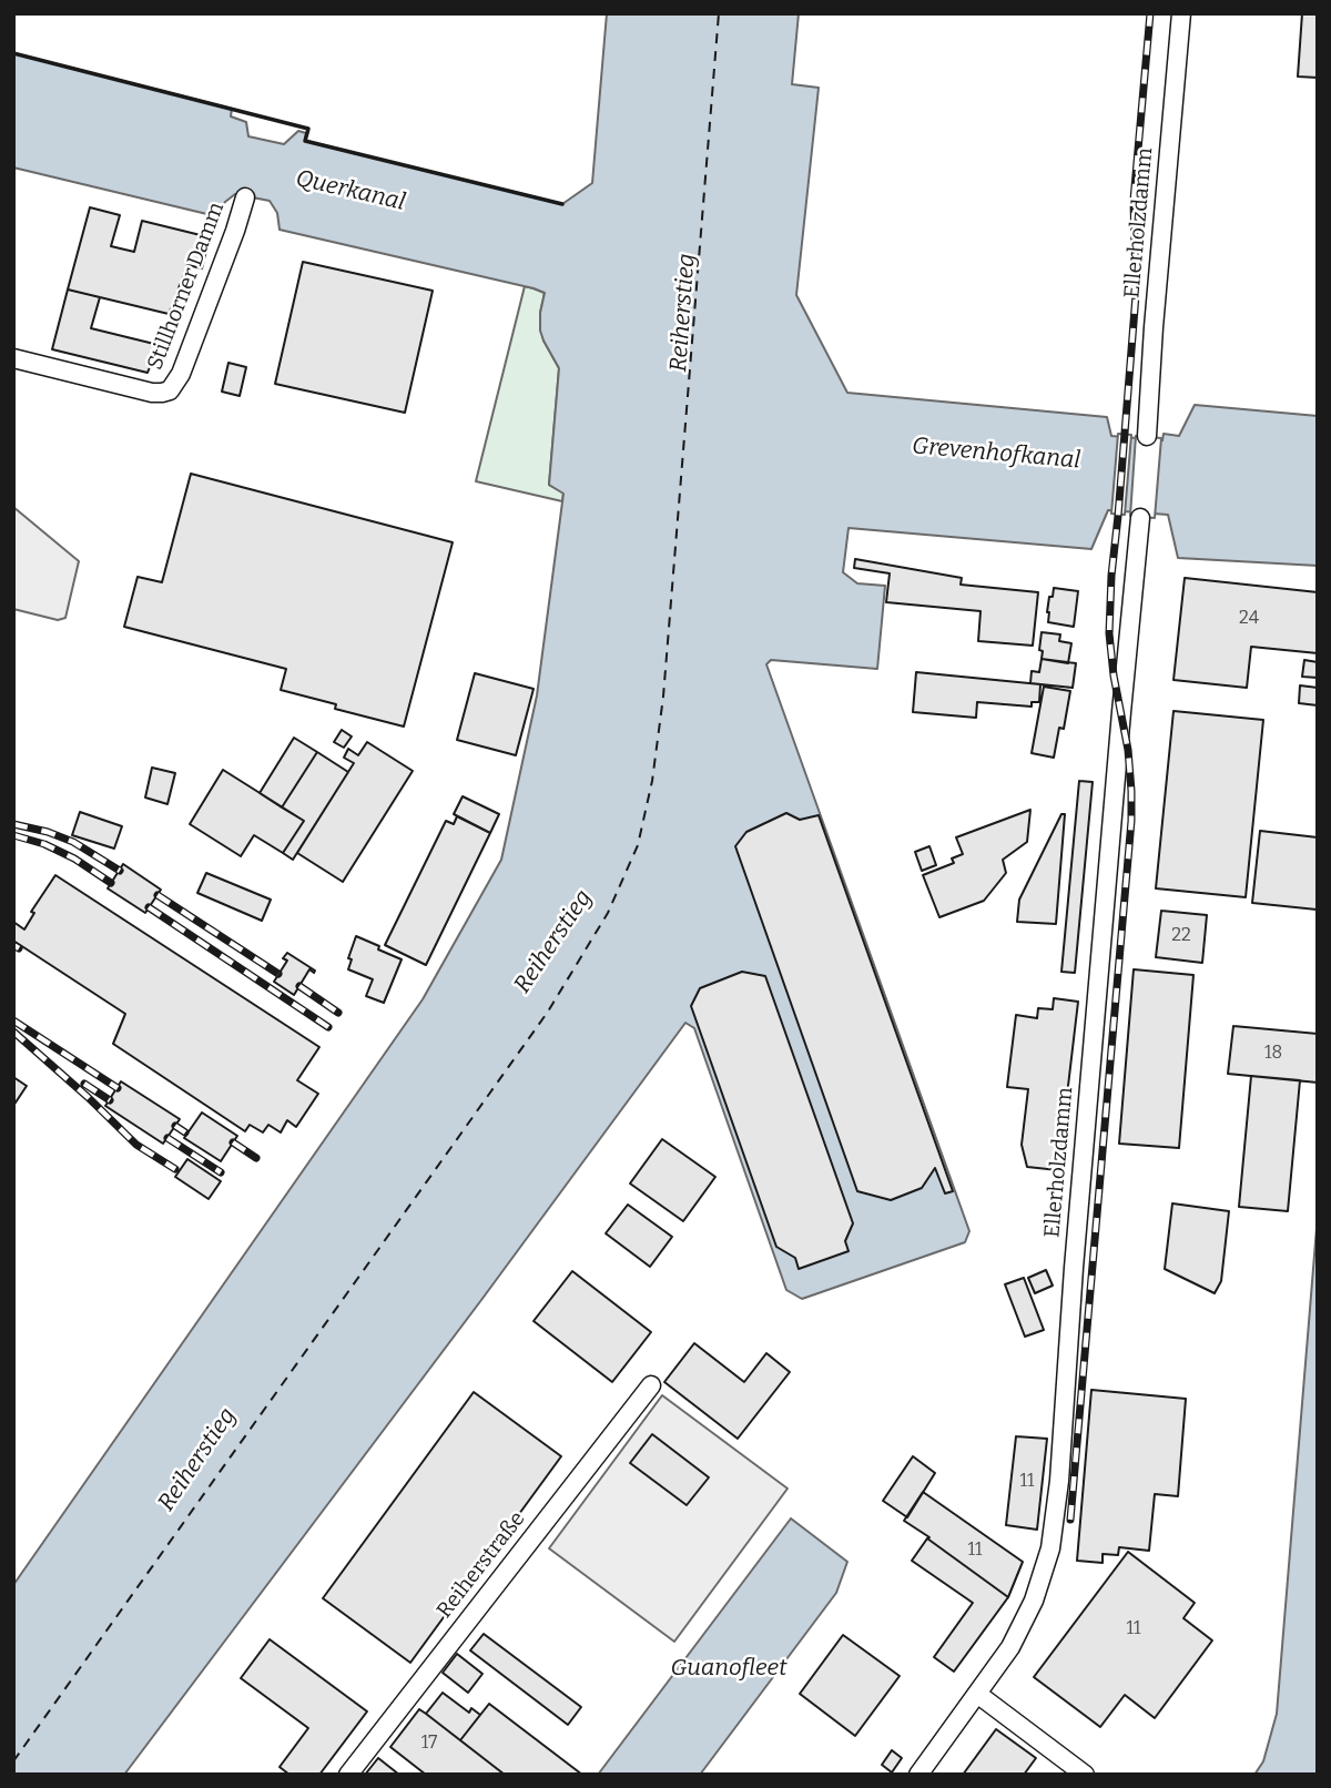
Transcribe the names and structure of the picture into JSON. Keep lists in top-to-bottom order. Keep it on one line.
{"streets":{"street":["Ellerholzdamm","Stillhorner Damm","Reiherstraße"]},"water":["Querkanal","Reiherstieg","Grevenhofkanal","Guanofleet"],"house_numbers":["24","22","18","11","11","11","17"]}
